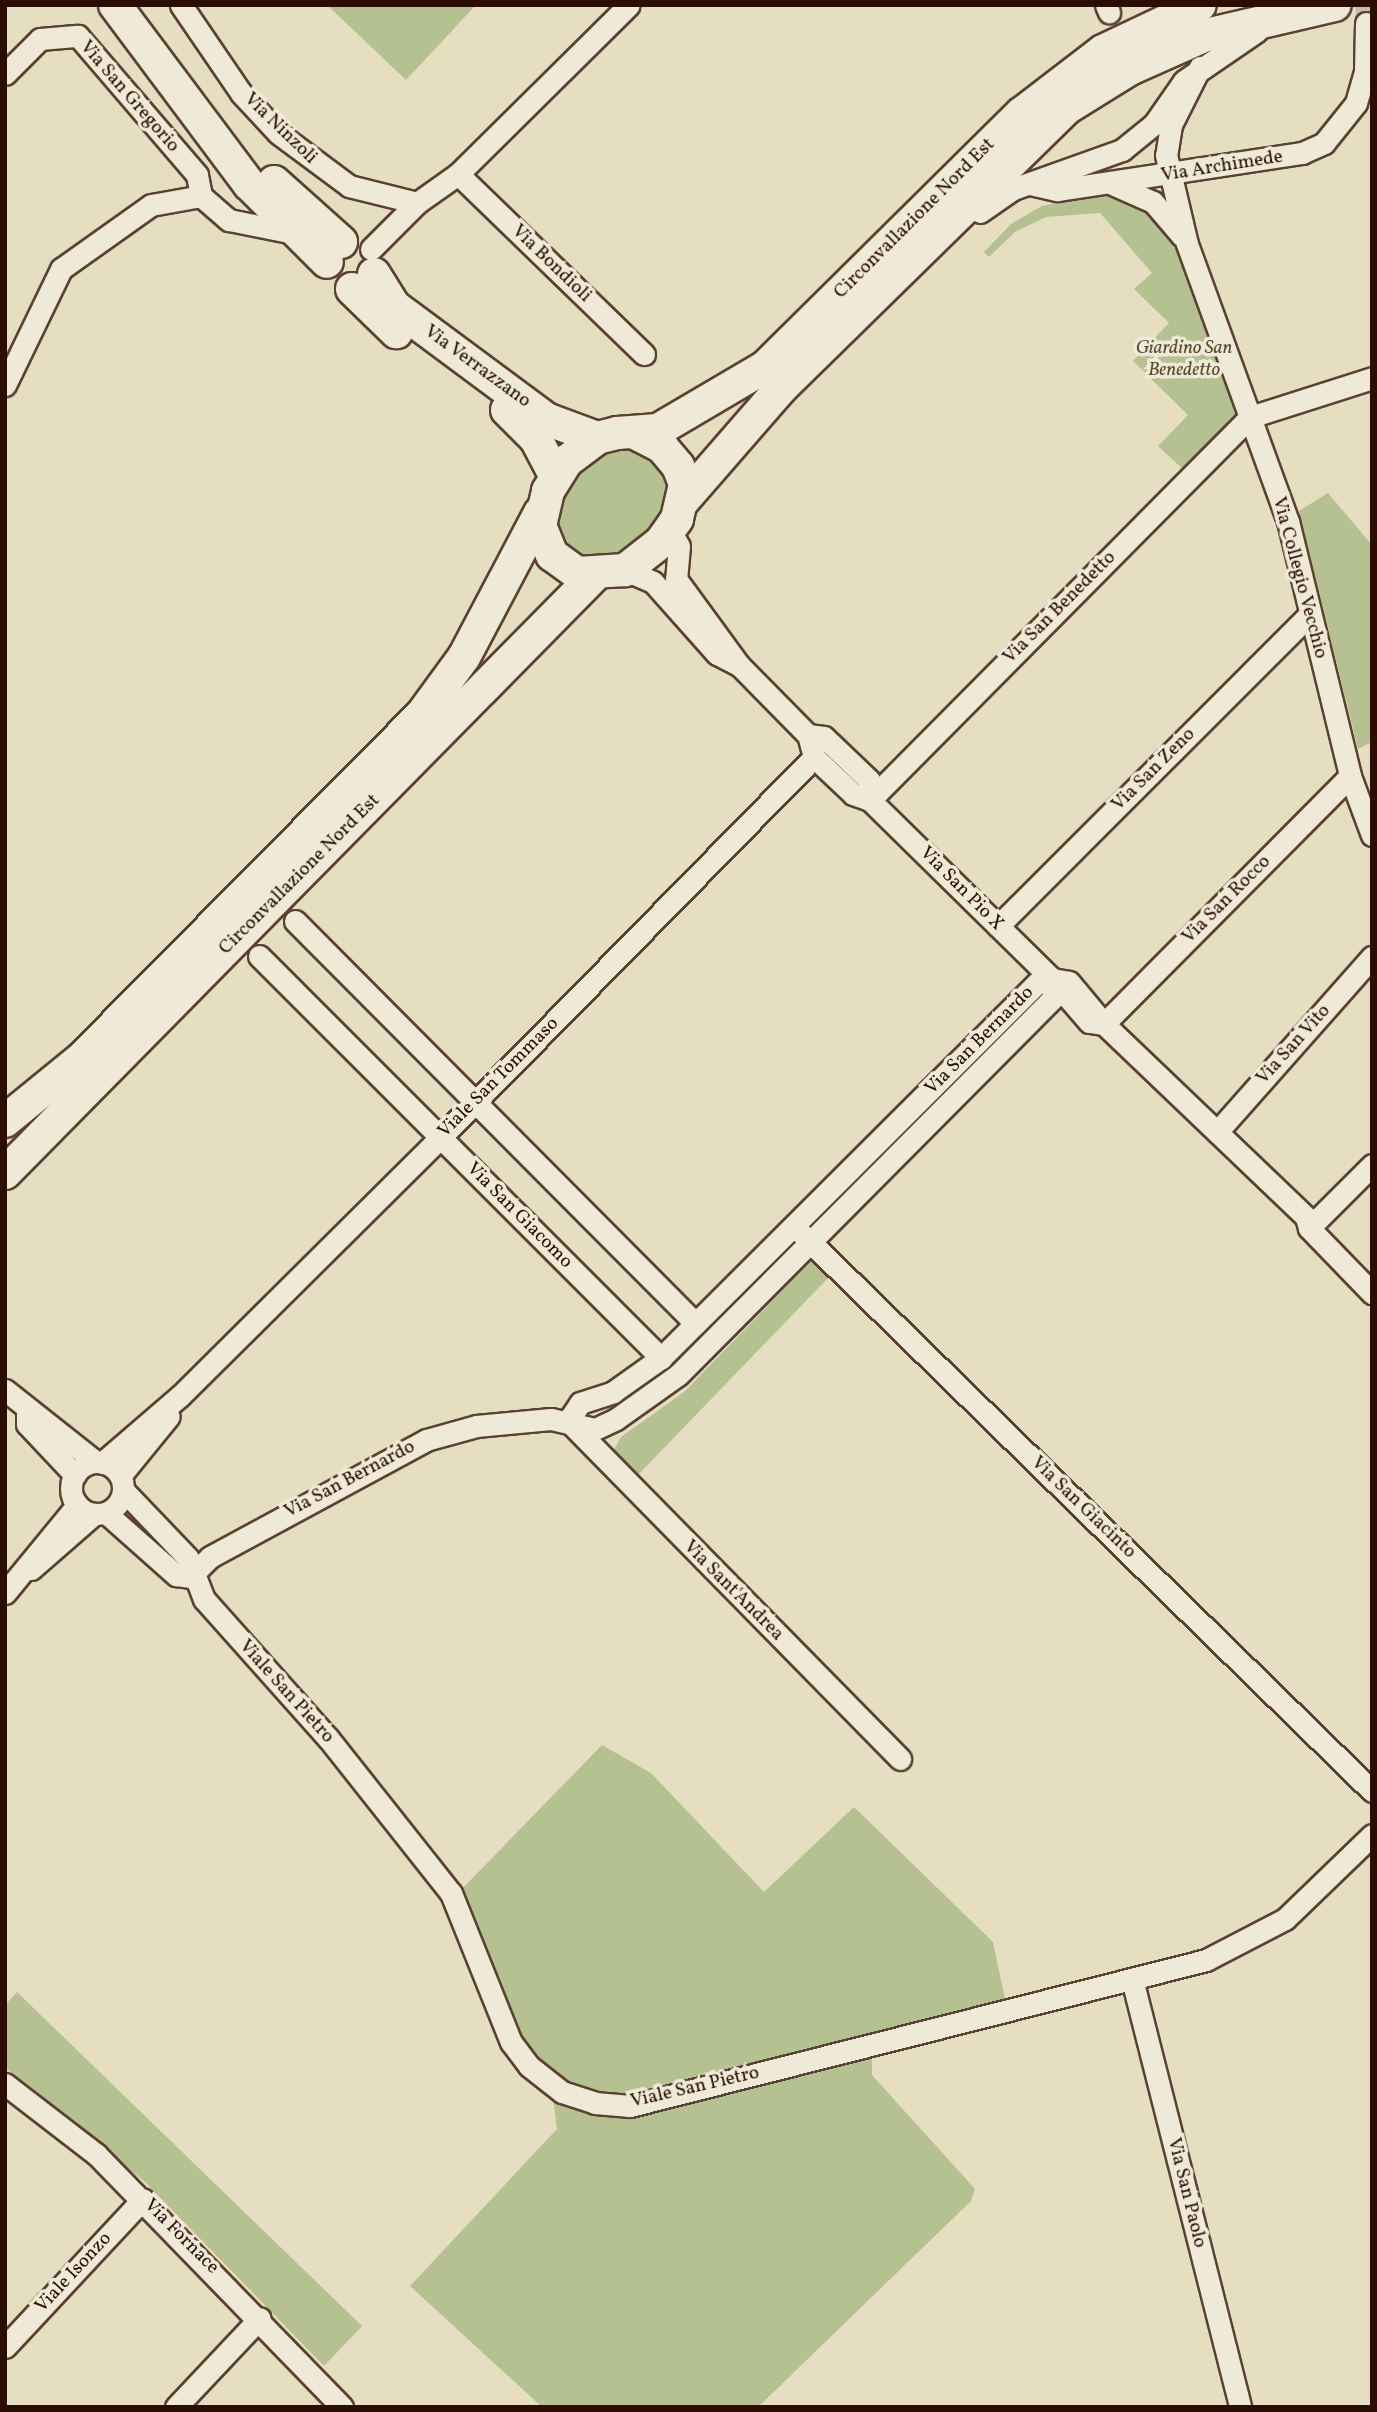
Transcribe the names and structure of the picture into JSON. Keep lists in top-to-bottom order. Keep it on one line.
{"streets":{"main road":["Circonvallazione Nord Est","Via Verrazzano"],"street":["Via San Gregorio","Via Ninzoli","Via Archimede","Via Bondioli","Via Collegio Vecchio","Via San Benedetto","Via San Zeno","Via San Pio X","Via San Rocco","Via San Bernardo","Via San Vito","Viale San Tommaso","Via San Giacomo","Via San Giacinto","Via Sant'Andrea","Viale San Pietro","Via San Paolo","Via Fornace","Viale Isonzo"]},"crossings":[["Via Archimede","Circonvallazione Nord Est"],["Via Archimede","Via Collegio Vecchio"],["Circonvallazione Nord Est","Via Verrazzano"],["Circonvallazione Nord Est","Via Collegio Vecchio"],["Circonvallazione Nord Est","Via San Pio X"],["Via Verrazzano","Via San Pio X"],["Via Collegio Vecchio","Via San Benedetto"],["Via Collegio Vecchio","Via San Zeno"],["Via Collegio Vecchio","Via San Rocco"],["Via San Benedetto","Via San Pio X"],["Via San Zeno","Via San Pio X"],["Via San Pio X","Via San Rocco"],["Via San Pio X","Via San Bernardo"],["Via San Pio X","Via San Vito"],["Via San Pio X","Viale San Tommaso"],["Via San Bernardo","Via San Giacomo"],["Via San Bernardo","Via San Giacinto"],["Via San Bernardo","Via Sant'Andrea"],["Via San Bernardo","Viale San Pietro"],["Viale San Tommaso","Via San Giacomo"],["Viale San Tommaso","Viale San Pietro"],["Viale San Pietro","Via San Paolo"],["Via Fornace","Viale Isonzo"]],"parks":["Giardino San Benedetto"]}
